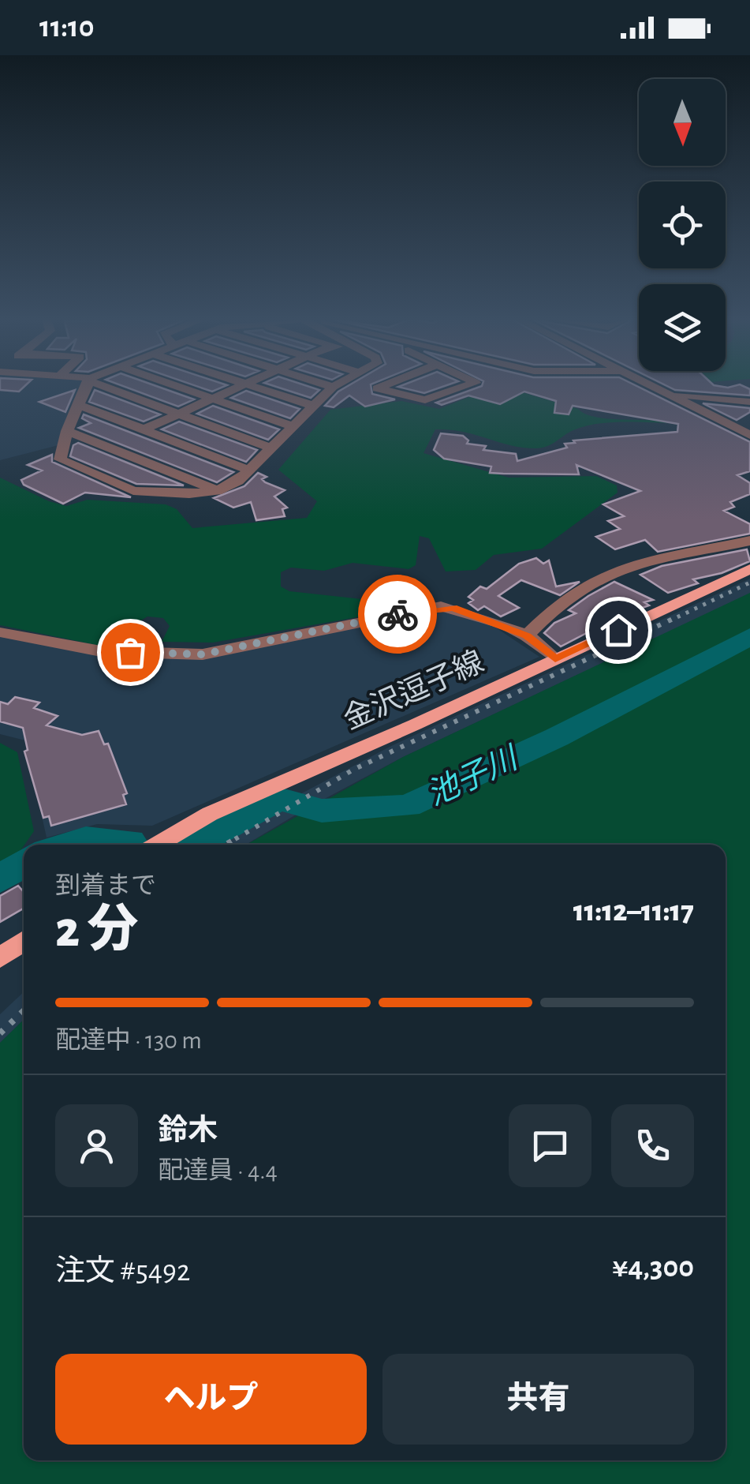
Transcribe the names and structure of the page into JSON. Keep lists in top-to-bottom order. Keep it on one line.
{"streets":{"main road":["金沢逗子線"]},"water":["池子川"],"north":"bottom","page":{"status":"11:10","heading":["2 分","到着まで","11:12–11:17"],"panel":["鈴木","配達員 · 4.4","注文 #5492","¥4,300"],"bar":"配達中 · 130 m","buttons":["ヘルプ","共有"]}}
